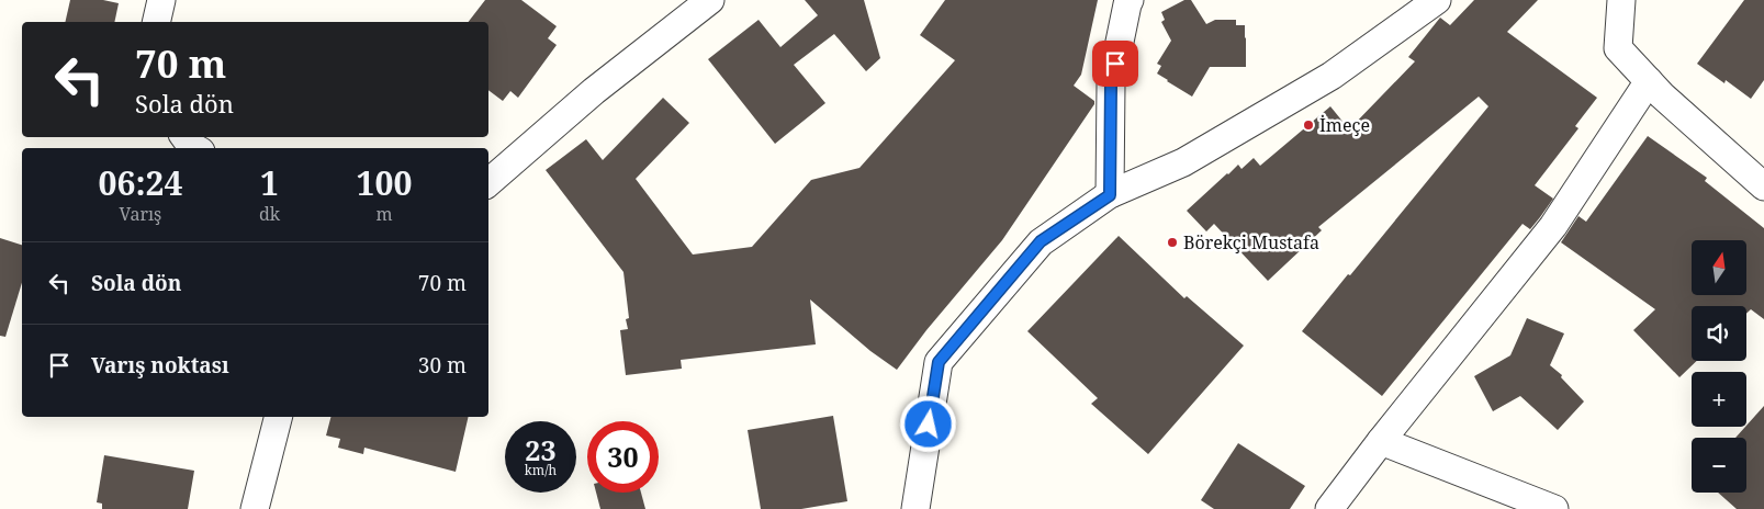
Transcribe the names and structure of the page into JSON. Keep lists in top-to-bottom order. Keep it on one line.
{"places":["İmeçe","Börekçi Mustafa"],"north":"top","page":{"turn":["70 m","Sola dön"],"eta":["06:24","Varış","1","dk","100","m"],"map_buttons":["+","−"],"list":[{"name":"Sola dön","value":"70 m"},{"name":"Varış noktası","value":"30 m"}],"speed":"23 km/h","limit":"30"}}
